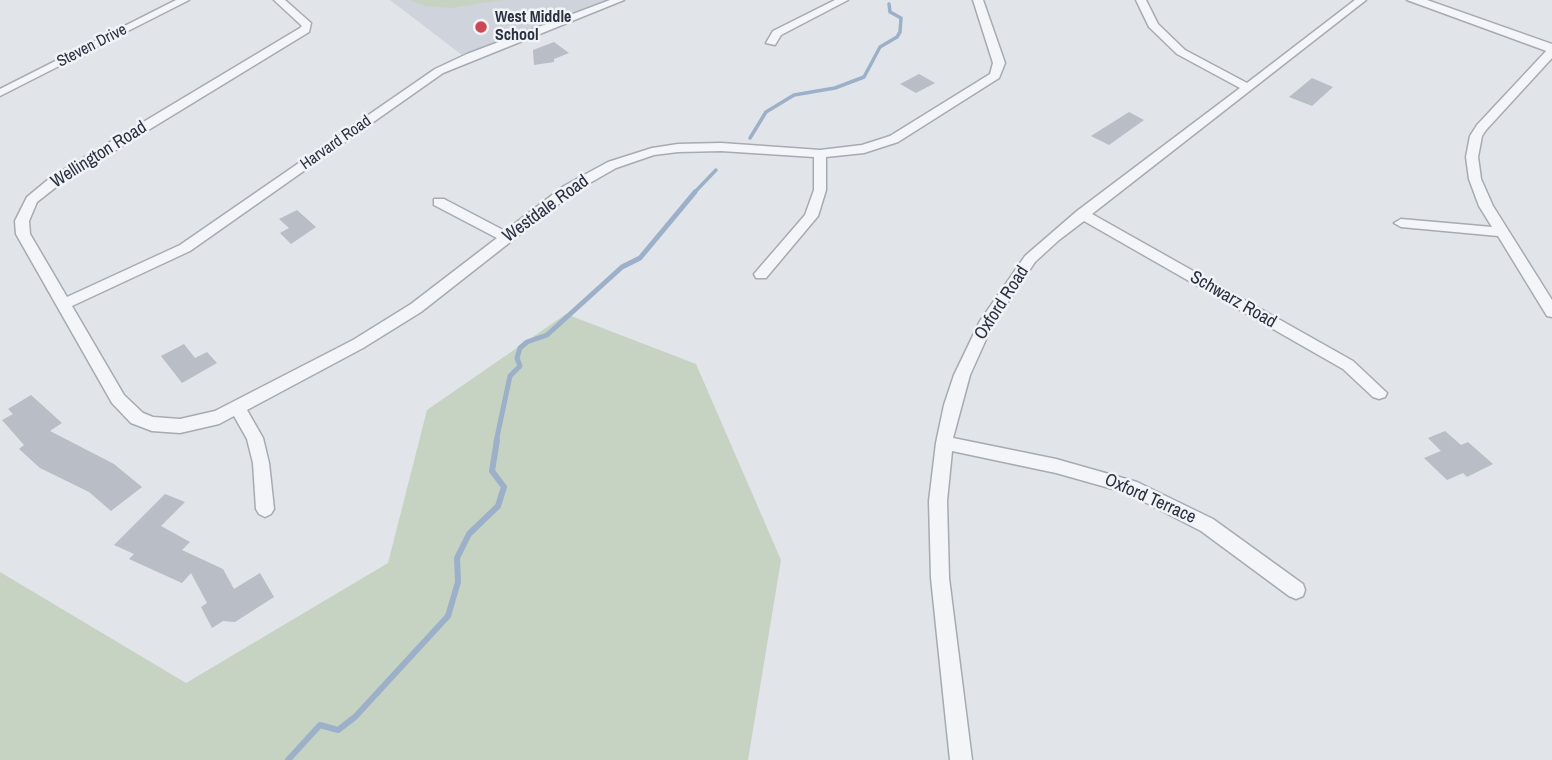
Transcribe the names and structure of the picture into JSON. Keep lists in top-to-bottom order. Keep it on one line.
{"streets":{"street":["Steven Drive","Harvard Road","Wellington Road","Westdale Road","Schwarz Road","Oxford Road","Oxford Terrace"]},"crossings":[["Harvard Road","Wellington Road"],["Wellington Road","Westdale Road"],["Schwarz Road","Oxford Road"],["Oxford Road","Oxford Terrace"]],"places":["West Middle School"]}
